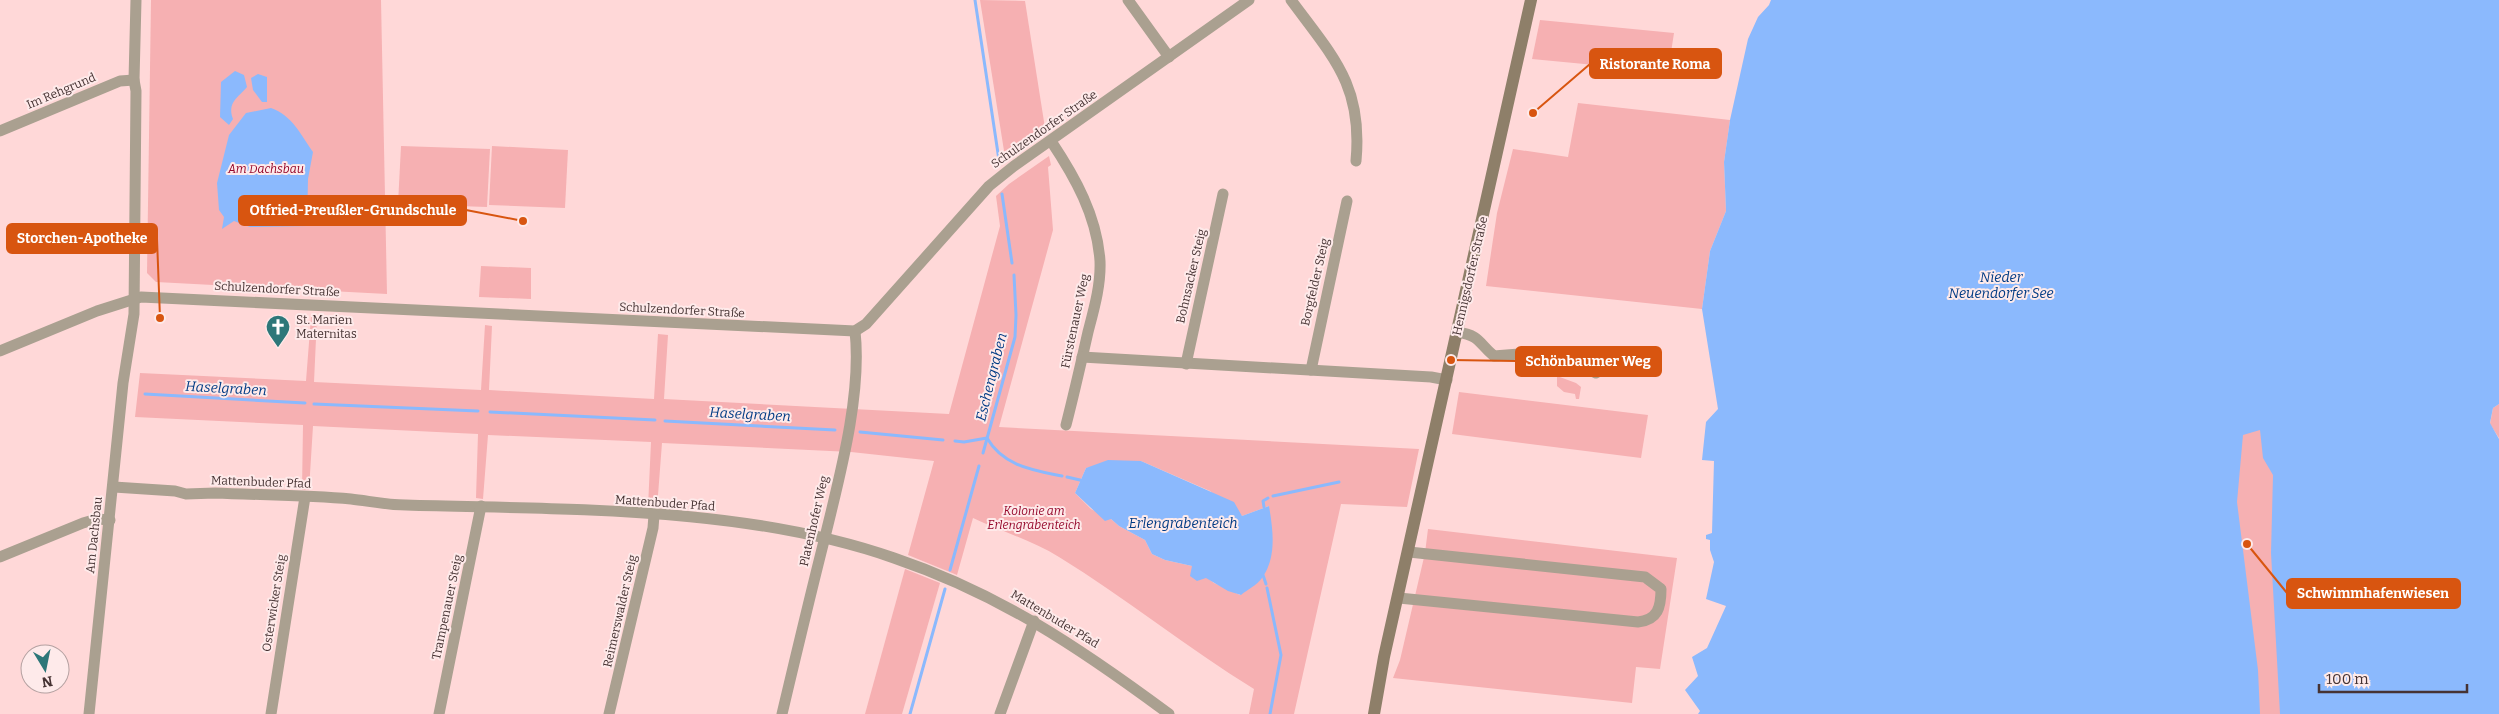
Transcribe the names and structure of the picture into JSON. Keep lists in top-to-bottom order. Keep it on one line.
{"streets":{"main road":["Hennigsdorfer Straße"],"street":["Im Rehgrund","Schulzendorfer Straße","Bohnsacker Steig","Borgfelder Steig","Fürstenauer Weg","Mattenbuder Pfad","Platenhofer Weg","Am Dachsbau","Osterwicker Steig","Trampenauer Steig","Reimerswalder Steig"]},"crossings":[["Im Rehgrund","Am Dachsbau"],["Schulzendorfer Straße","Fürstenauer Weg"],["Schulzendorfer Straße","Platenhofer Weg"],["Schulzendorfer Straße","Am Dachsbau"],["Mattenbuder Pfad","Platenhofer Weg"],["Mattenbuder Pfad","Am Dachsbau"],["Mattenbuder Pfad","Osterwicker Steig"],["Mattenbuder Pfad","Trampenauer Steig"],["Mattenbuder Pfad","Reimerswalder Steig"]],"water":["Nieder Neuendorfer See","Eschengraben","Haselgraben","Erlengrabenteich"],"parks":["Am Dachsbau","Kolonie am Erlengrabenteich"],"places":{"other":["Ristorante Roma","Otfried-Preußler-Grundschule","Storchen-Apotheke","Schönbaumer Weg","Schwimmhafenwiesen"],"church":["St. Marien Maternitas"]},"scale_bar":"100 m","north":"bottom"}
